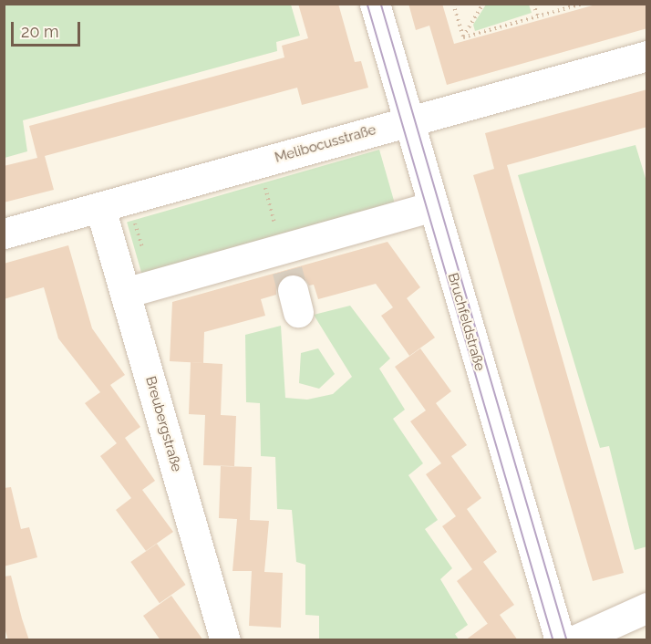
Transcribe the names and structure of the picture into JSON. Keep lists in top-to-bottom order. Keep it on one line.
{"streets":{"street":["Melibocusstraße","Bruchfeldstraße","Breubergstraße"]},"crossings":[["Melibocusstraße","Bruchfeldstraße"],["Melibocusstraße","Breubergstraße"]],"scale_bar":"20 m"}
